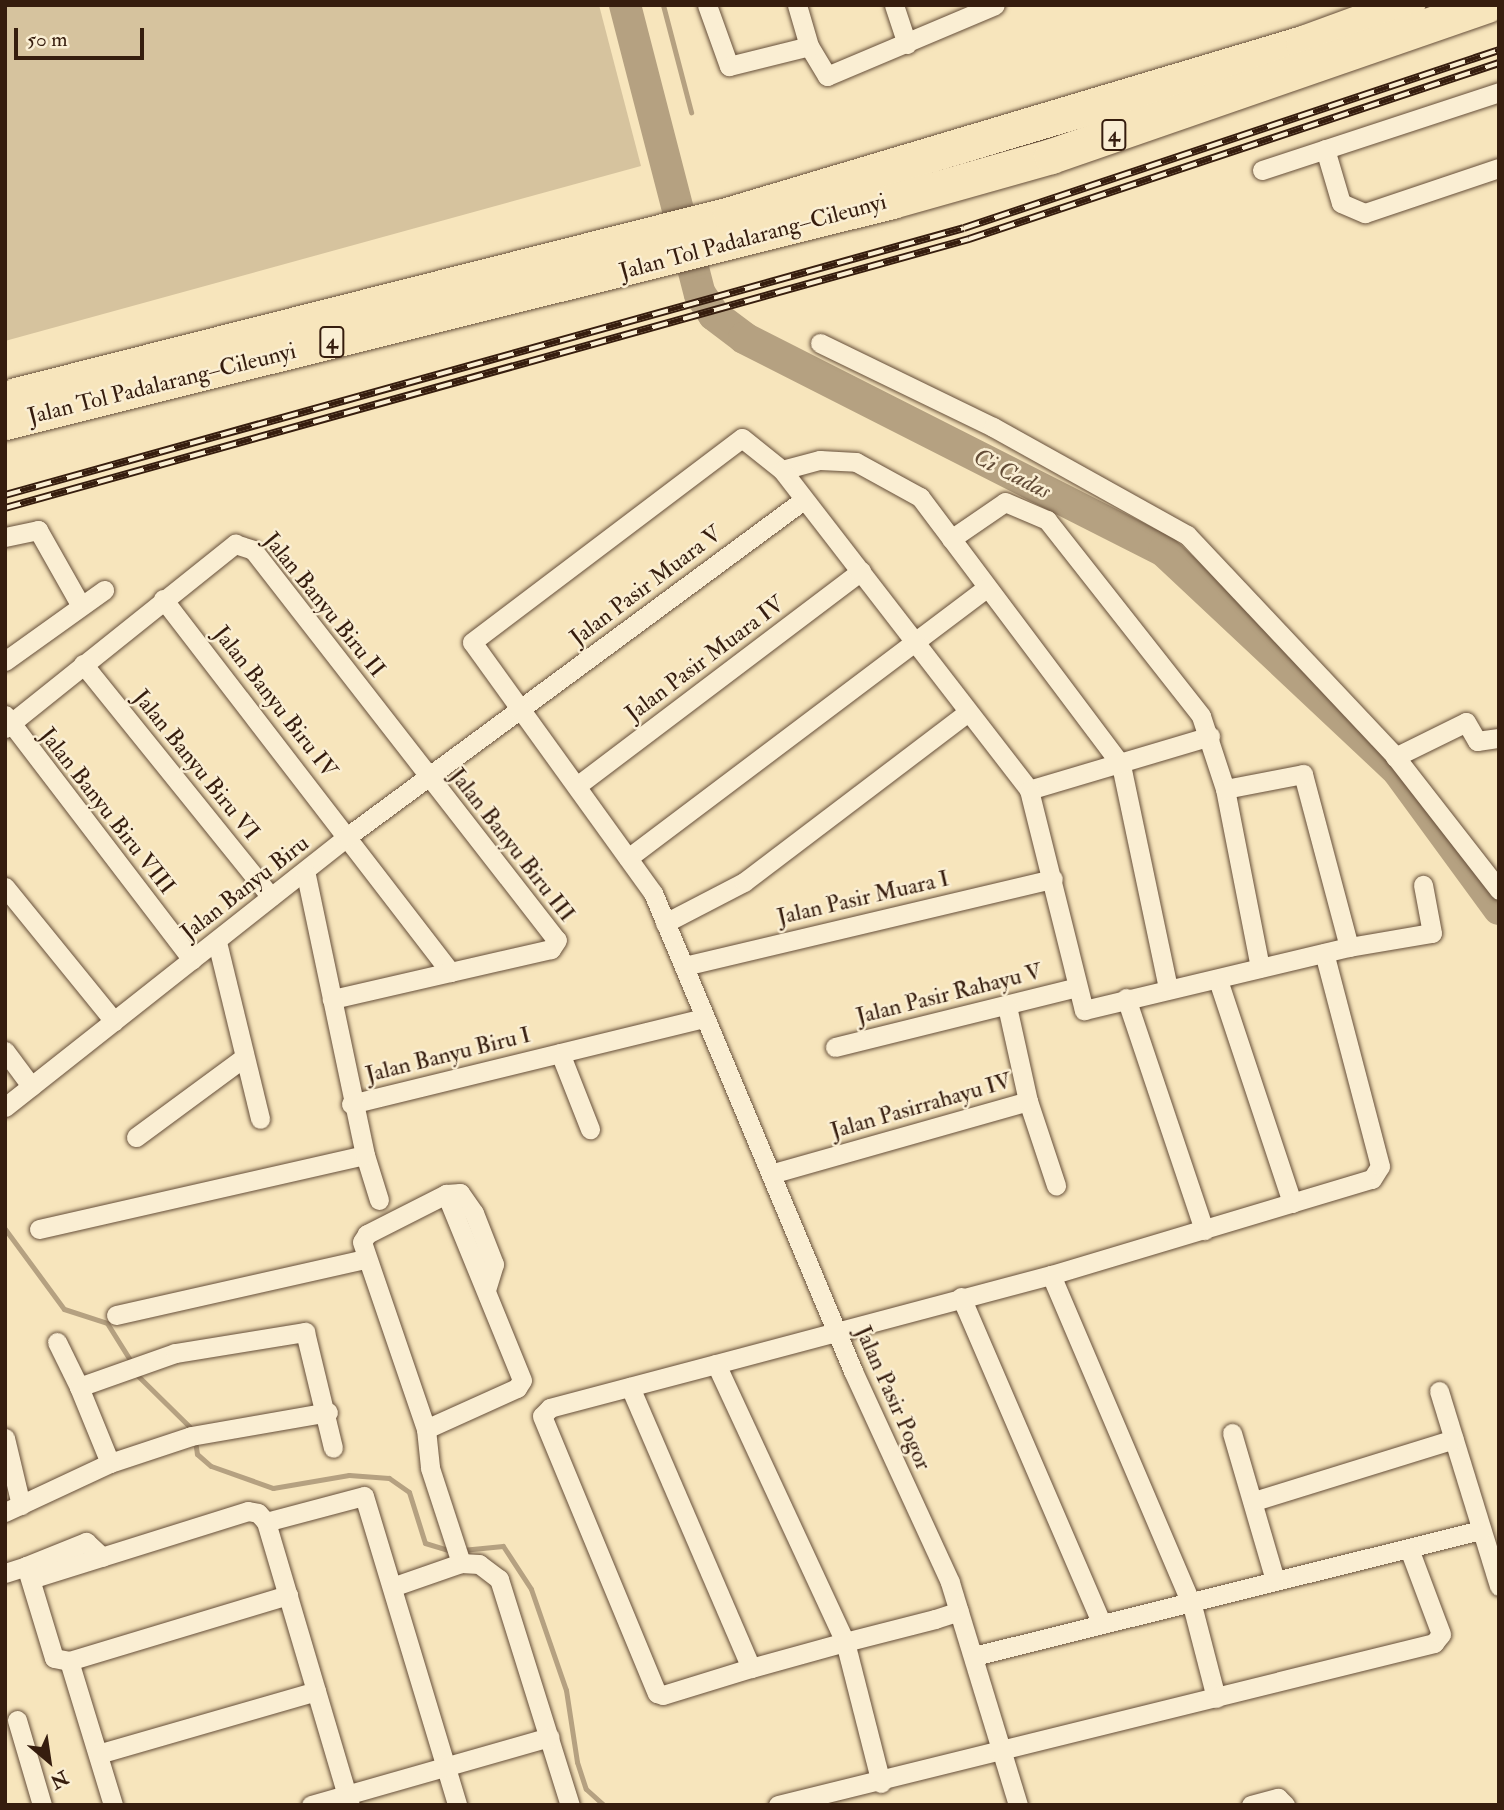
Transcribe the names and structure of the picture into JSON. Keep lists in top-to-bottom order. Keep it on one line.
{"streets":{"highway":["4","Jalan Tol Padalarang–Cileunyi"],"street":["Jalan Pasir Muara V","Jalan Banyu Biru II","Jalan Pasir Muara IV","Jalan Banyu Biru IV","Jalan Banyu Biru VI","Jalan Banyu Biru VIII","Jalan Banyu Biru III","Jalan Banyu Biru","Jalan Pasir Muara I","Jalan Pasir Rahayu V","Jalan Banyu Biru I","Jalan Pasirrahayu IV","Jalan Pasir Pogor"]},"crossings":[["Jalan Pasir Muara V","Jalan Banyu Biru"],["Jalan Pasir Muara V","Jalan Pasir Pogor"],["Jalan Banyu Biru II","Jalan Banyu Biru IV"],["Jalan Banyu Biru II","Jalan Banyu Biru VI"],["Jalan Banyu Biru II","Jalan Banyu Biru VIII"],["Jalan Banyu Biru II","Jalan Banyu Biru III"],["Jalan Banyu Biru II","Jalan Banyu Biru"],["Jalan Pasir Muara IV","Jalan Pasir Pogor"],["Jalan Banyu Biru IV","Jalan Banyu Biru III"],["Jalan Banyu Biru IV","Jalan Banyu Biru"],["Jalan Banyu Biru VI","Jalan Banyu Biru"],["Jalan Banyu Biru VIII","Jalan Banyu Biru"],["Jalan Banyu Biru III","Jalan Banyu Biru"],["Jalan Banyu Biru","Jalan Banyu Biru I"],["Jalan Banyu Biru","Jalan Pasir Pogor"],["Jalan Pasir Muara I","Jalan Pasir Pogor"],["Jalan Pasir Rahayu V","Jalan Pasirrahayu IV"],["Jalan Banyu Biru I","Jalan Pasir Pogor"],["Jalan Pasirrahayu IV","Jalan Pasir Pogor"]],"water":["Ci Cadas"],"scale_bar":"50 m","north":"bottom right"}
